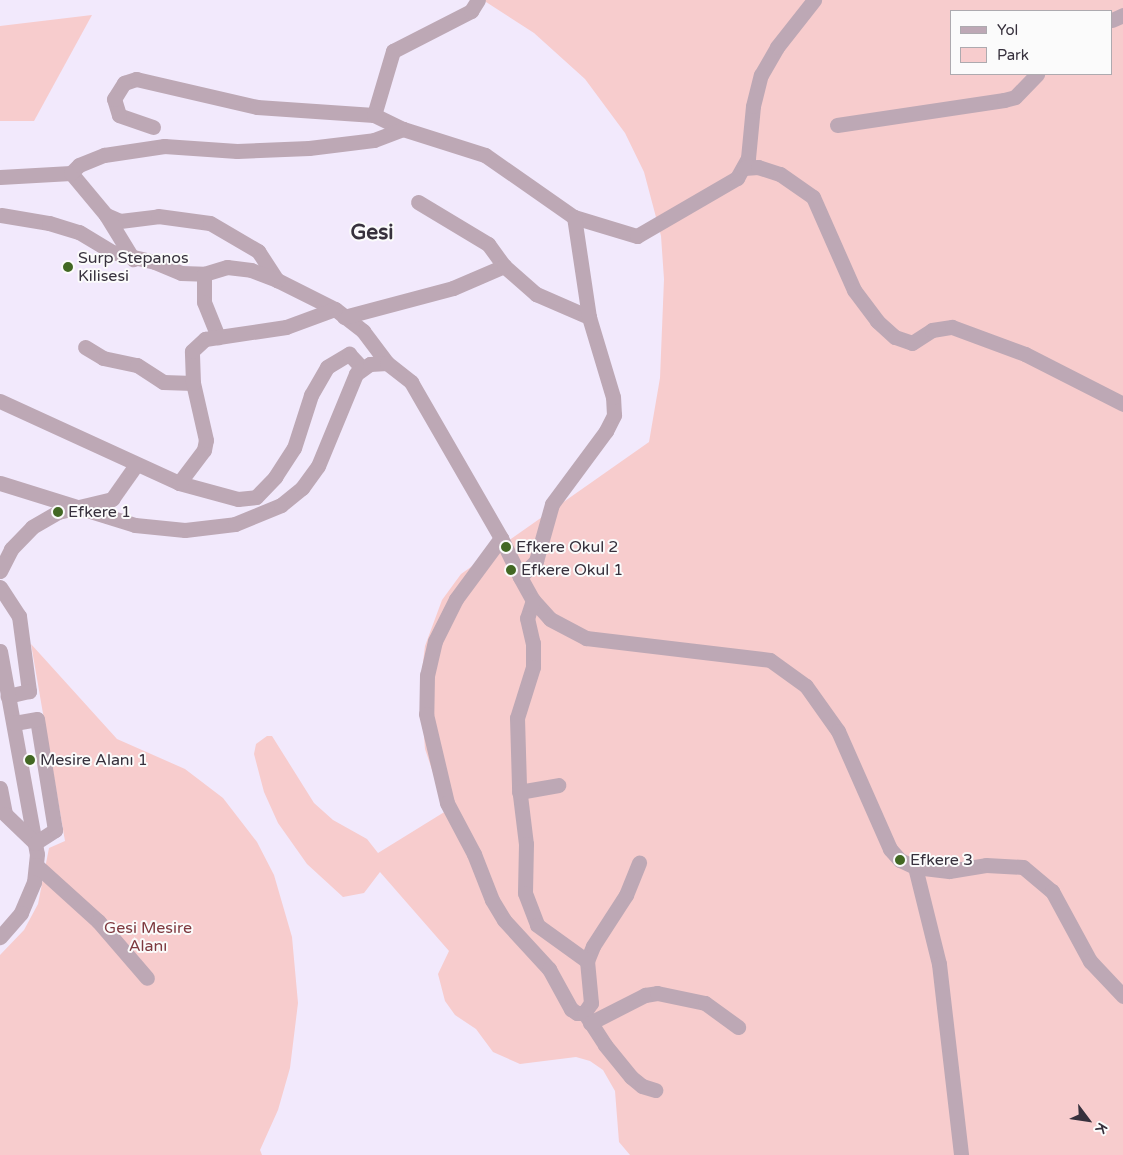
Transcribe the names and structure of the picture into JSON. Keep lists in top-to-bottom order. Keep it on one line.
{"districts":["Gesi"],"parks":["Gesi Mesire Alanı"],"places":["Surp Stepanos Kilisesi","Efkere 1","Efkere Okul 2","Efkere Okul 1","Mesire Alanı 1","Efkere 3"],"legend":["Yol","Park"],"north":"bottom right"}
